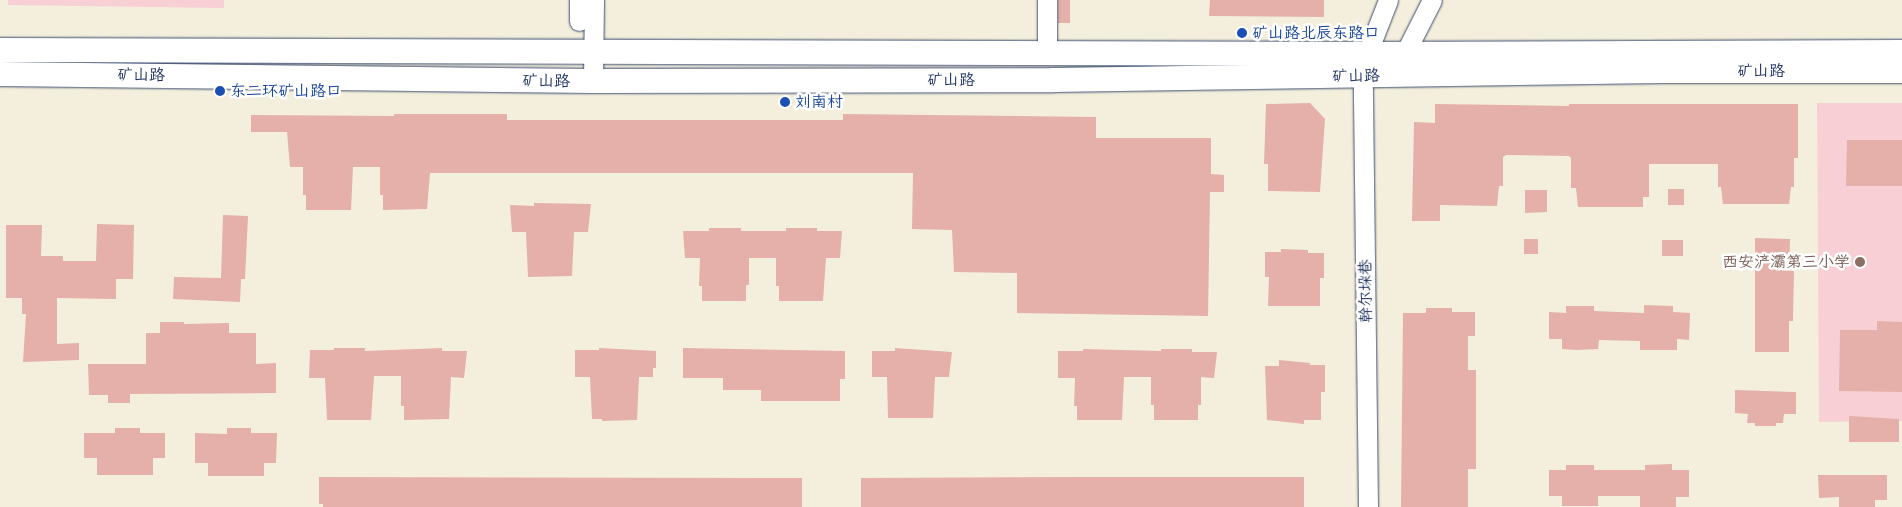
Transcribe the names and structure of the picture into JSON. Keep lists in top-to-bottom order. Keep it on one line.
{"streets":{"main road":["矿山路"],"street":["幹尔垛巷"]},"crossings":[["矿山路","幹尔垛巷"]],"places":["矿山路北辰东路口","东二环矿山路口","刘南村","西安浐灞第三小学"]}
